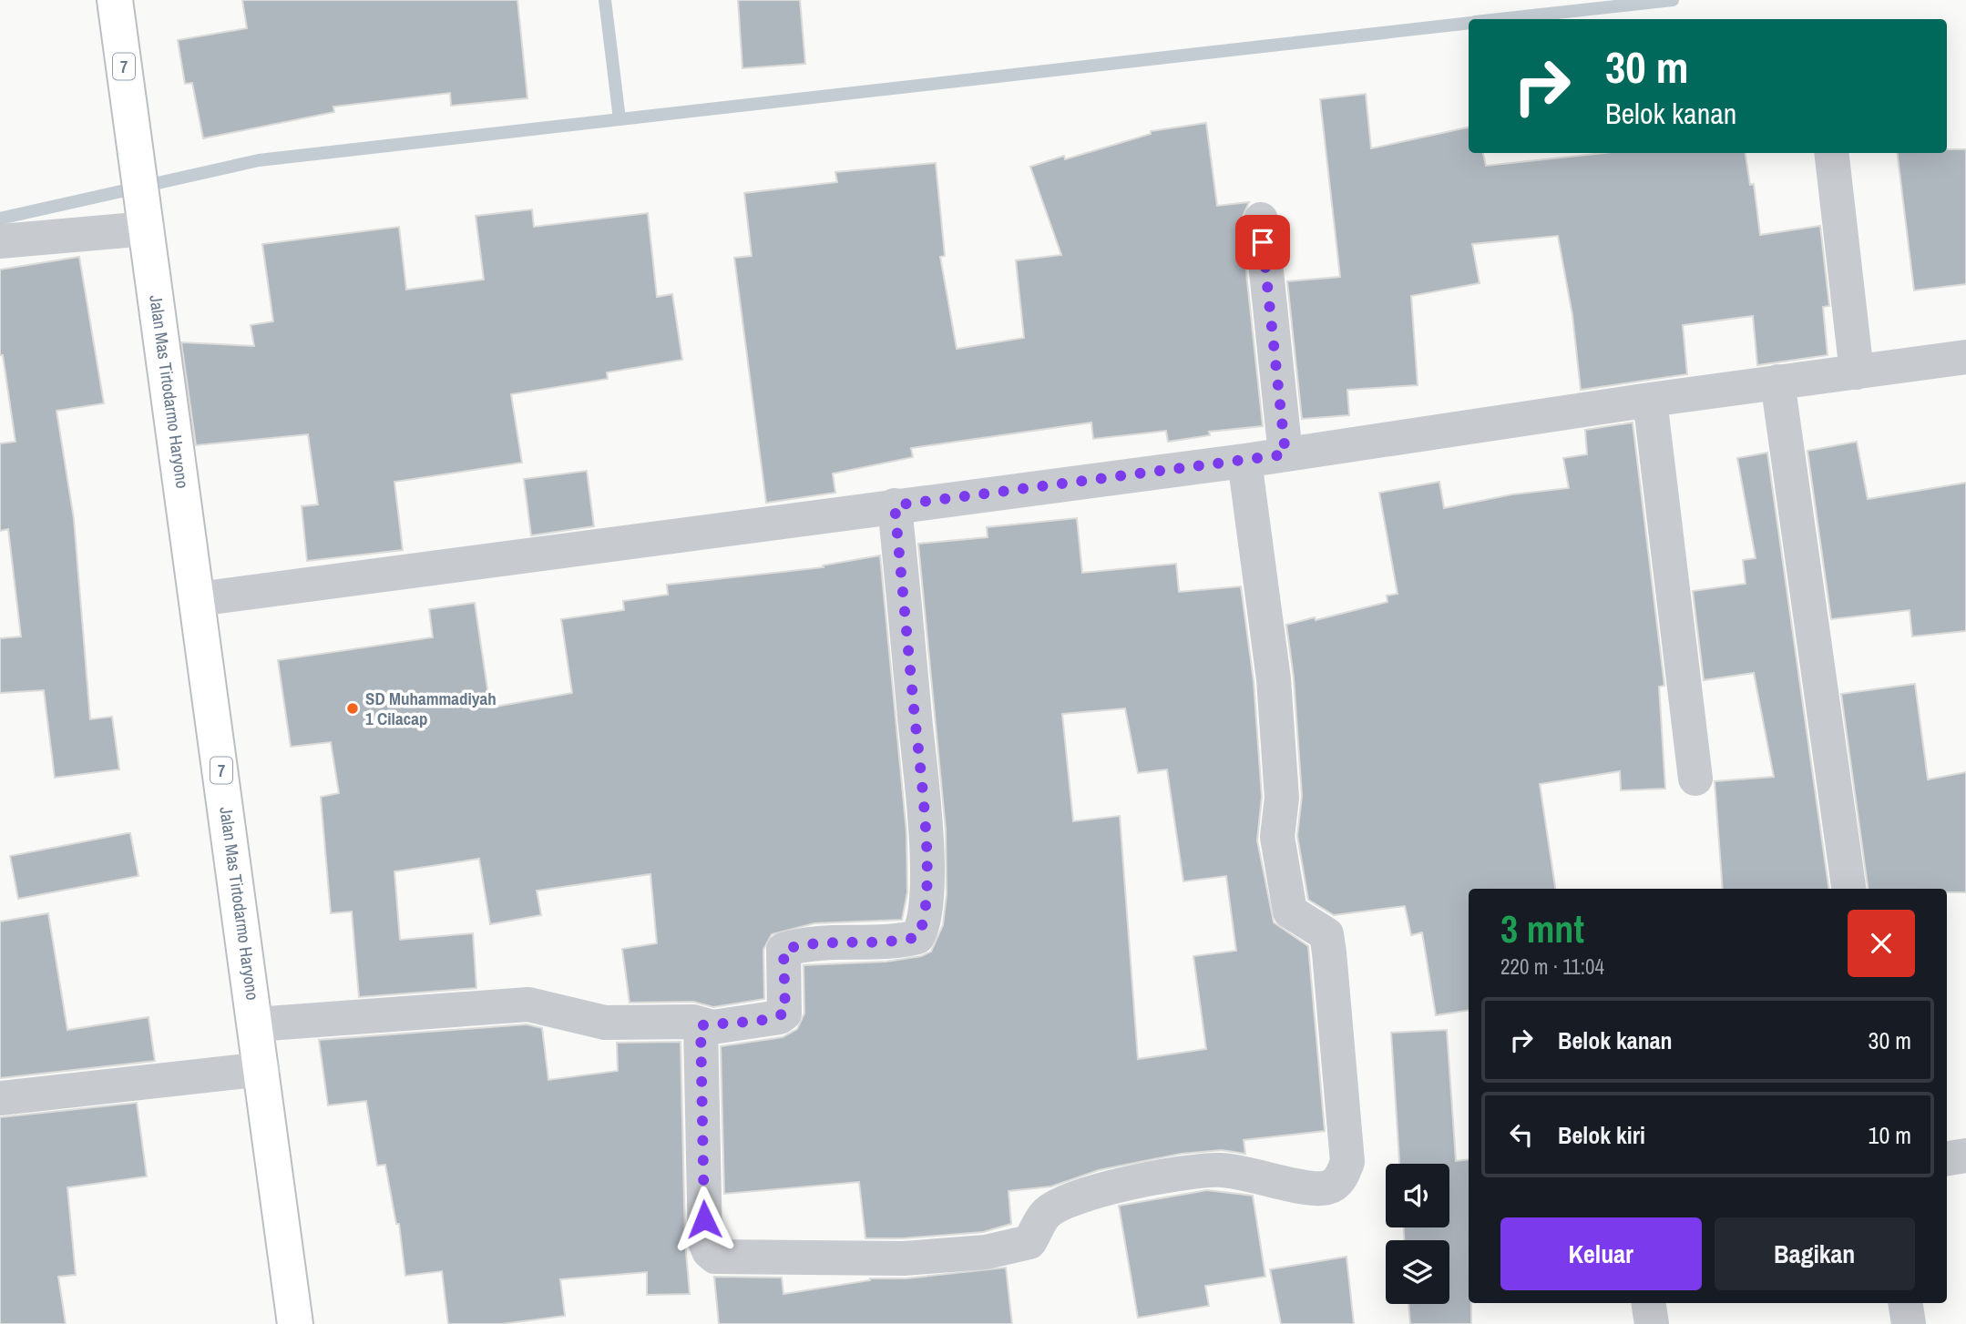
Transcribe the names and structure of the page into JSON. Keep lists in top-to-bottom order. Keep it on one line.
{"streets":{"highway":["7","Jalan Mas Tirtodarmo Haryono"]},"crossings":[["7","Jalan Mas Tirtodarmo Haryono"]],"places":["SD Muhammadiyah 1 Cilacap"],"page":{"turn":["30 m","Belok kanan"],"heading":["3 mnt","220 m · 11:04"],"list":[{"name":"Belok kanan","value":"30 m"},{"name":"Belok kiri","value":"10 m"}],"buttons":["Keluar","Bagikan"]}}
